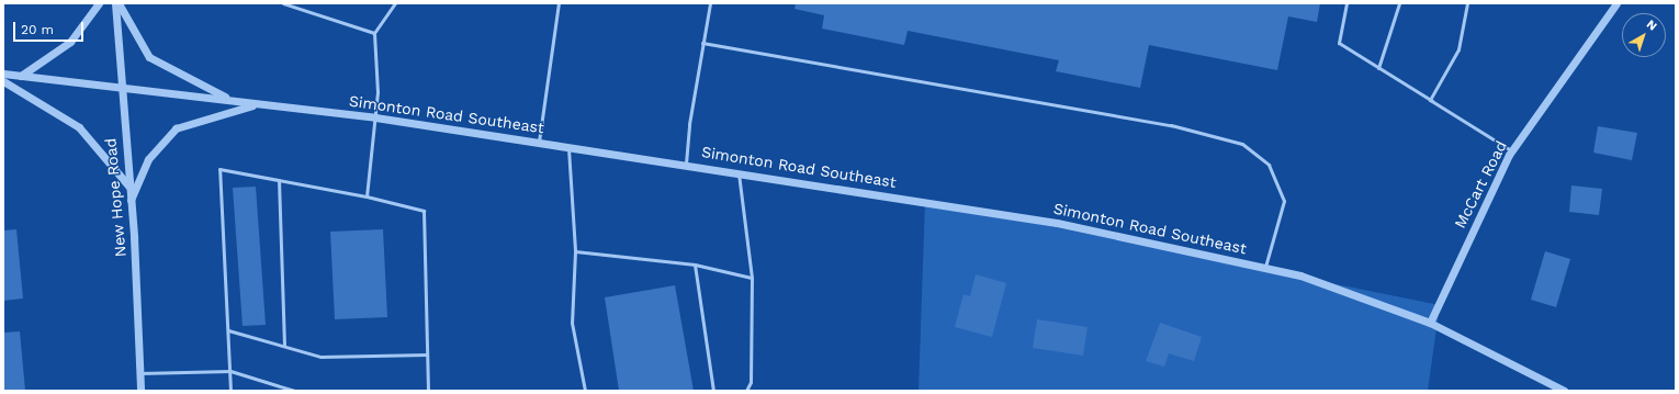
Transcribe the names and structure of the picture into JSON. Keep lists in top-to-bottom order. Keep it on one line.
{"streets":{"street":["Simonton Road Southeast","McCart Road","New Hope Road"]},"crossings":[["Simonton Road Southeast","McCart Road"],["Simonton Road Southeast","New Hope Road"]],"scale_bar":"20 m","north":"top right"}
